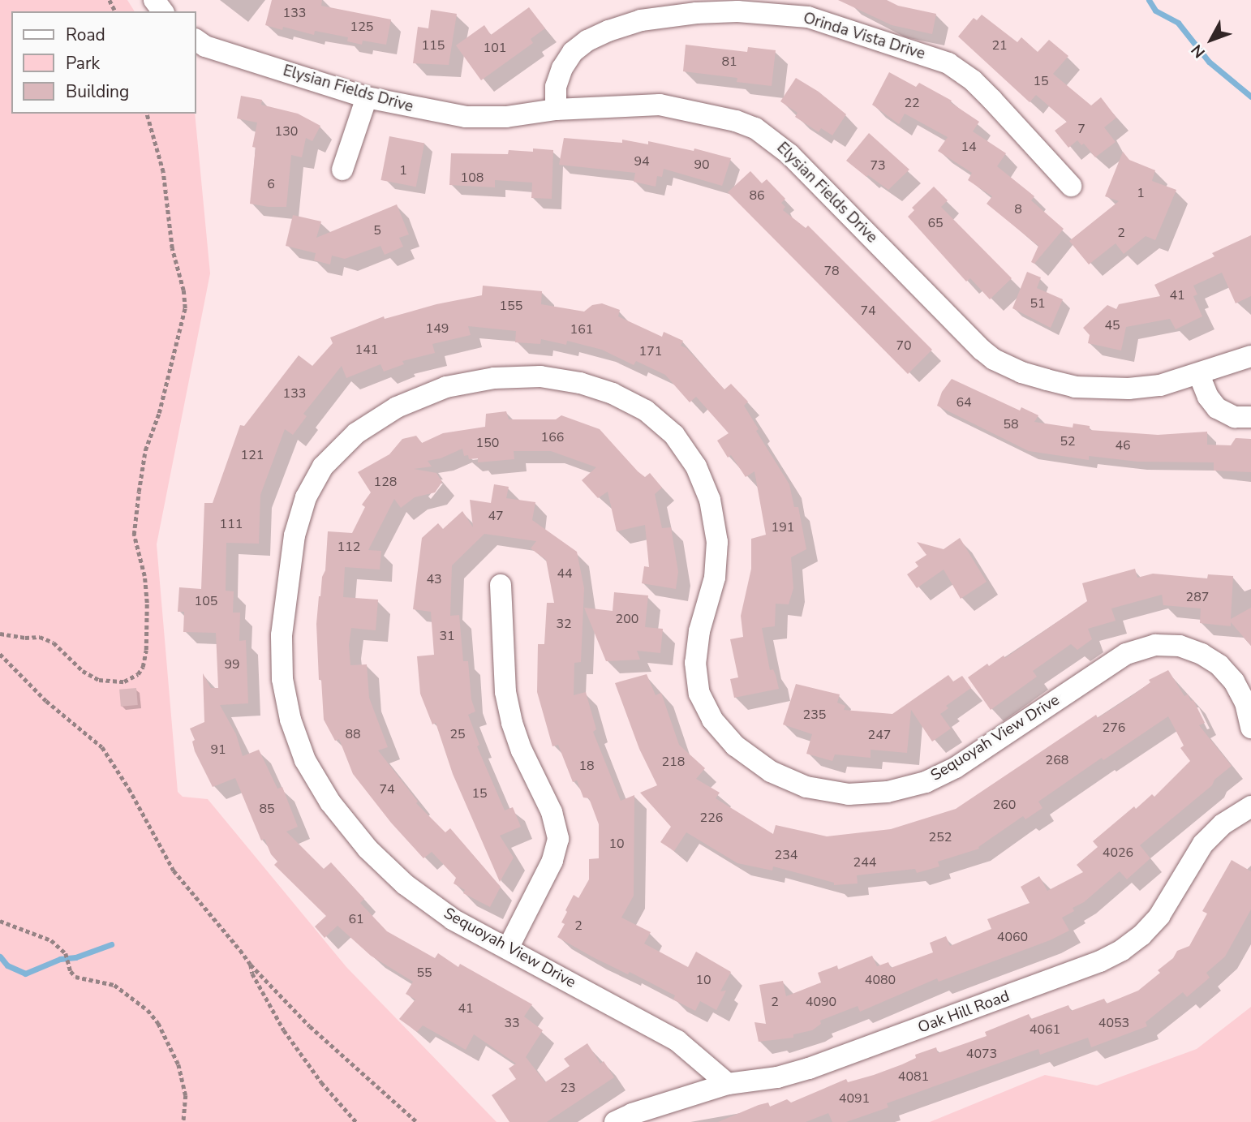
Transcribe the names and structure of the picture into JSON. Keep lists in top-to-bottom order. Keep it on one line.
{"streets":{"street":["Orinda Vista Drive","Elysian Fields Drive","Sequoyah View Drive","Oak Hill Road"]},"crossings":[["Orinda Vista Drive","Elysian Fields Drive"],["Sequoyah View Drive","Oak Hill Road"]],"house_numbers":["133","125","115","21","101","81","15","22","7","130","14","94","90","73","1","108","6","1","86","8","65","5","2","78","41","51","155","74","45","149","161","70","141","171","133","64","58","166","52","150","46","121","128","47","111","191","112","44","43","287","105","200","32","31","99","235","276","88","25","247","91","268","218","18","74","15","260","85","226","252","10","4026","234","244","61","2","4060","55","10","4080","2","4090","41","33","4053","4061","4073","4081","23","4091"],"legend":["Road","Park","Building"],"north":"bottom left"}
